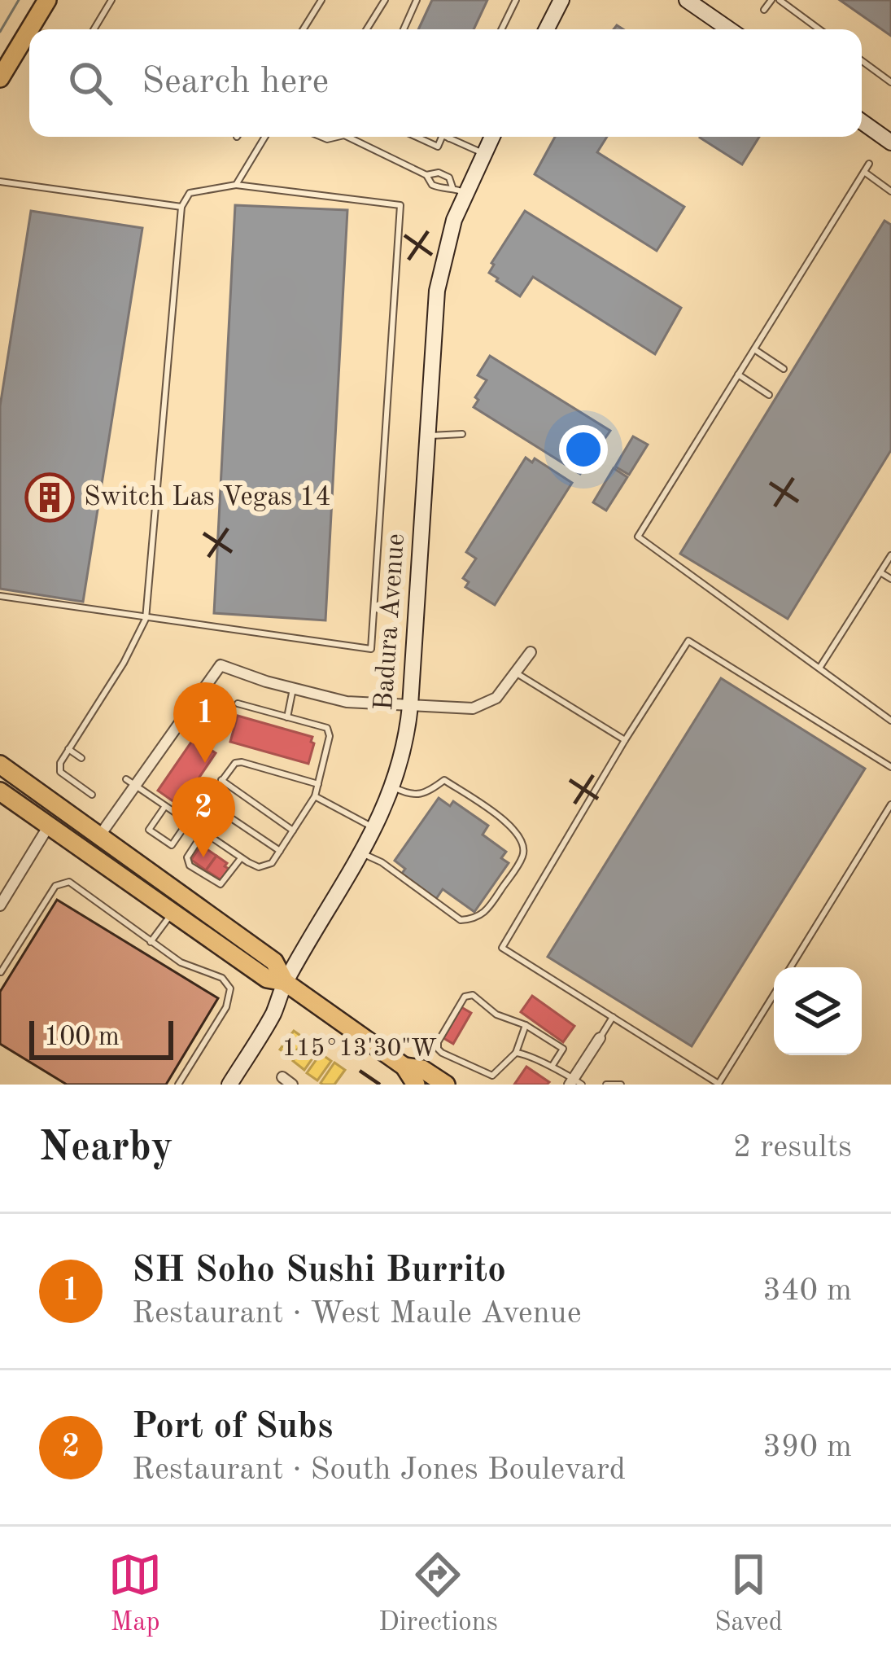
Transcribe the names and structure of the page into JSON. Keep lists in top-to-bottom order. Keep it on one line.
{"streets":{"main road":["Badura Avenue"]},"places":{"building":["Switch Las Vegas 14"]},"scale_bar":"100 m","page":{"search":"Search here","pins":["1","2"],"scale":"100 m","heading":["Nearby","2 results"],"list":[{"mark":"1","name":"SH Soho Sushi Burrito","note":"Restaurant · West Maule Avenue","value":"340 m"},{"mark":"2","name":"Port of Subs","note":"Restaurant · South Jones Boulevard","value":"390 m"}],"nav":["Map","Directions","Saved"]},"coordinates":["115°13'30\"W"]}
